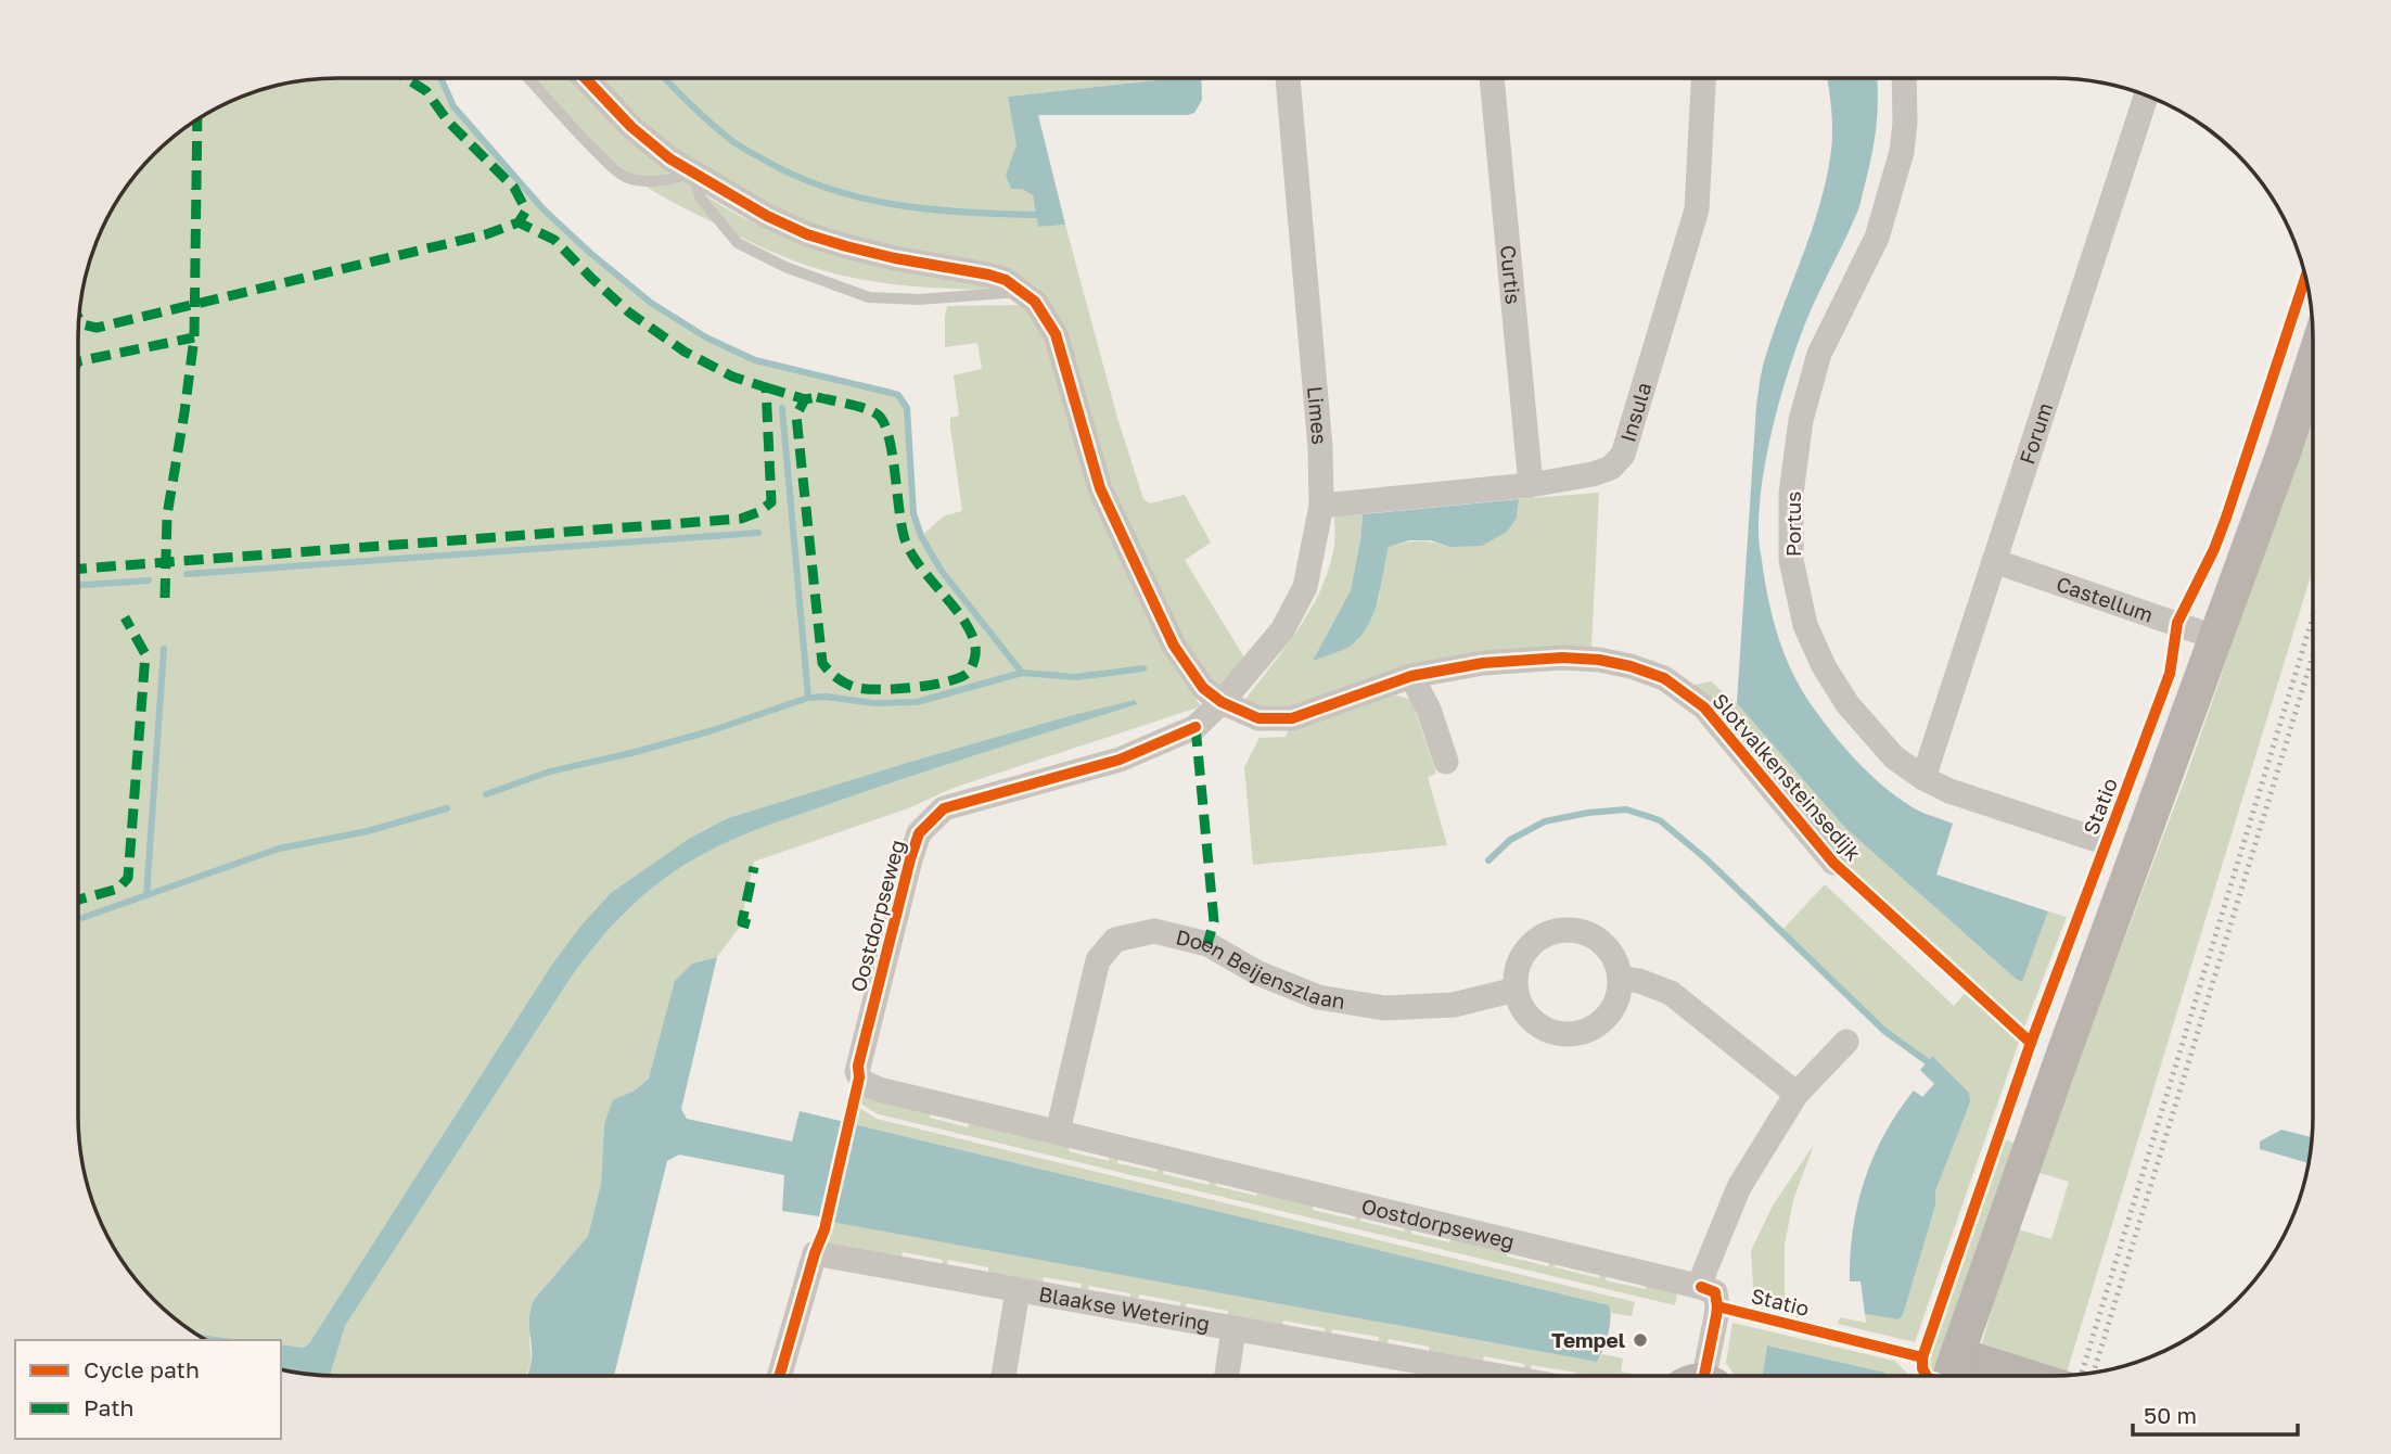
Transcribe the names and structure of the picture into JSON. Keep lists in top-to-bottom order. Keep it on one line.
{"streets":{"street":["Curtis","Insula","Limes","Forum","Portus","Castellum","Slotvalkensteinsedijk","Oostdorpseweg","Doen Beijenszlaan","Blaakse Wetering"],"cycle path":["Statio"]},"crossings":[["Curtis","Insula"],["Insula","Limes"],["Limes","Slotvalkensteinsedijk"],["Limes","Oostdorpseweg"],["Forum","Portus"],["Forum","Castellum"],["Oostdorpseweg","Doen Beijenszlaan"]],"places":["Tempel"],"legend":["Cycle path","Path"],"scale_bar":"50 m"}
